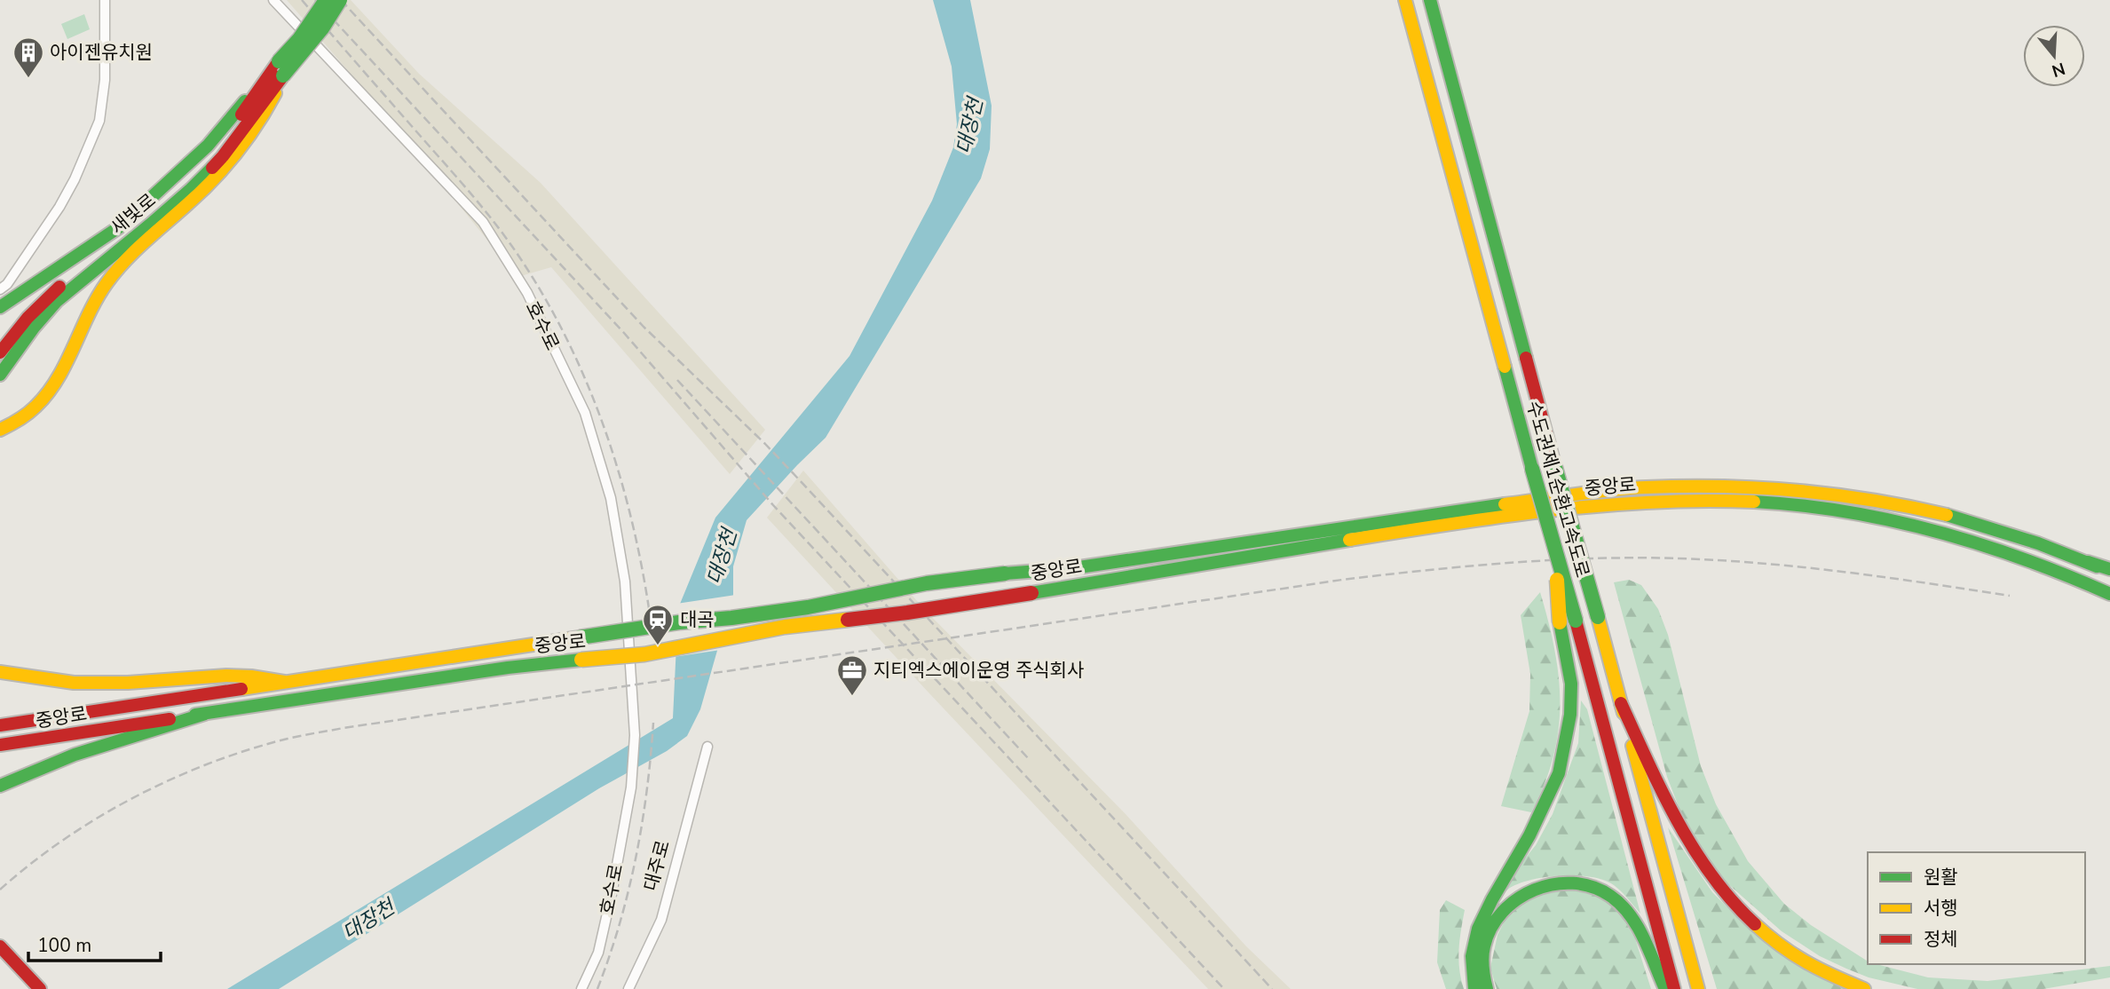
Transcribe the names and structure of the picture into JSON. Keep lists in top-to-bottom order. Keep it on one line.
{"streets":{"main road":["새빛로","중앙로","수도권제1순환고속도로"],"street":["호수로","대주로"]},"water":["대장천"],"places":{"building":["아이젠유치원"],"station":["대곡"],"office":["지티엑스에이운영 주식회사"]},"legend":["원활","서행","정체"],"scale_bar":"100 m","north":"bottom"}
